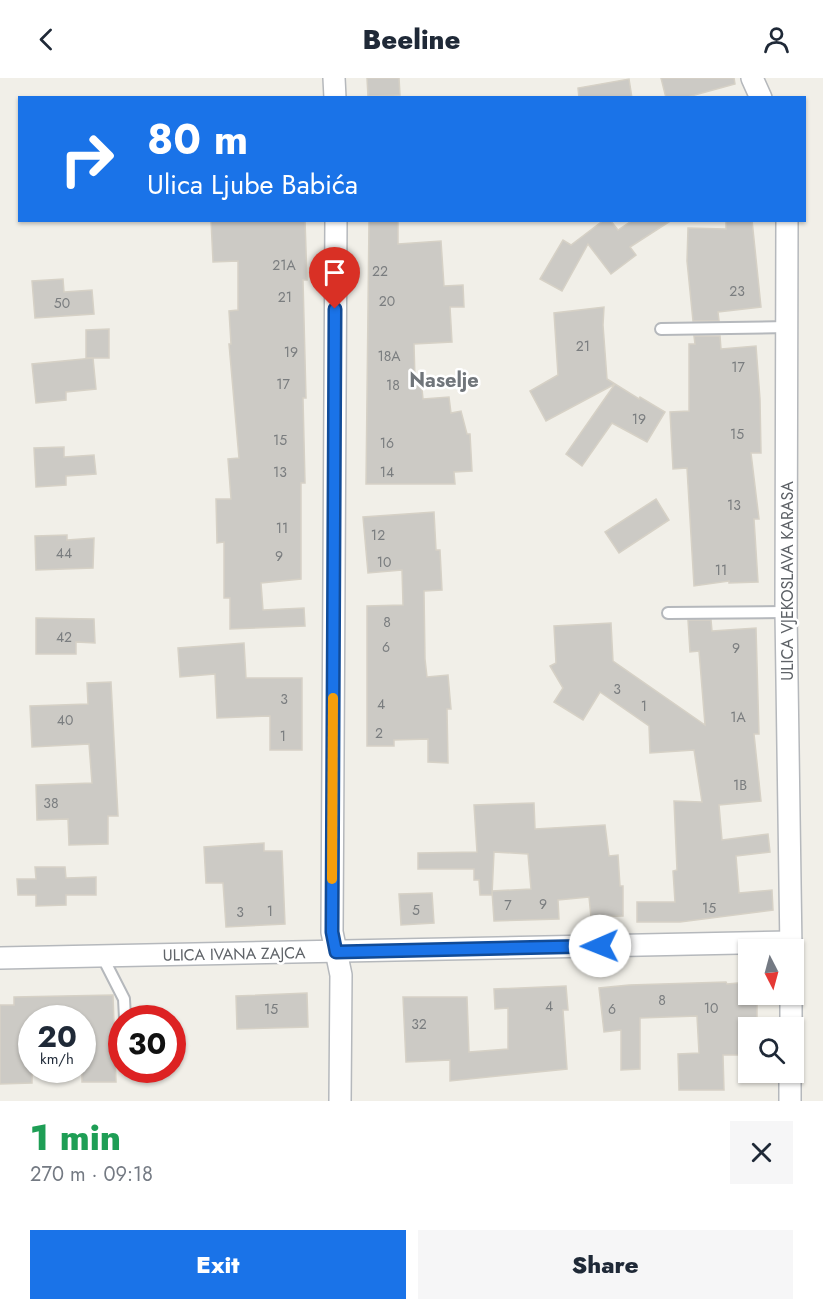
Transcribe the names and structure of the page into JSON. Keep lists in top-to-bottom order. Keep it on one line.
{"streets":{"street":["ULICA VJEKOSLAVA KARASA","ULICA IVANA ZAJCA"]},"districts":["Naselje"],"house_numbers":["21A","22","23","21","20","50","21","19","18A","17","17","18","19","15","15","16","13","14","13","11","12","44","9","10","11","8","42","6","9","3","3","4","1","1A","40","2","1","1B","38","9","7","15","5","1","3","8","4","10","15","6","32"],"north":"bottom","page":{"header":"Beeline","turn":["80 m","Ulica Ljube Babića"],"speed":"20 km/h","limit":"30","heading":["1 min","270 m · 09:18"],"buttons":["Exit","Share"]}}
